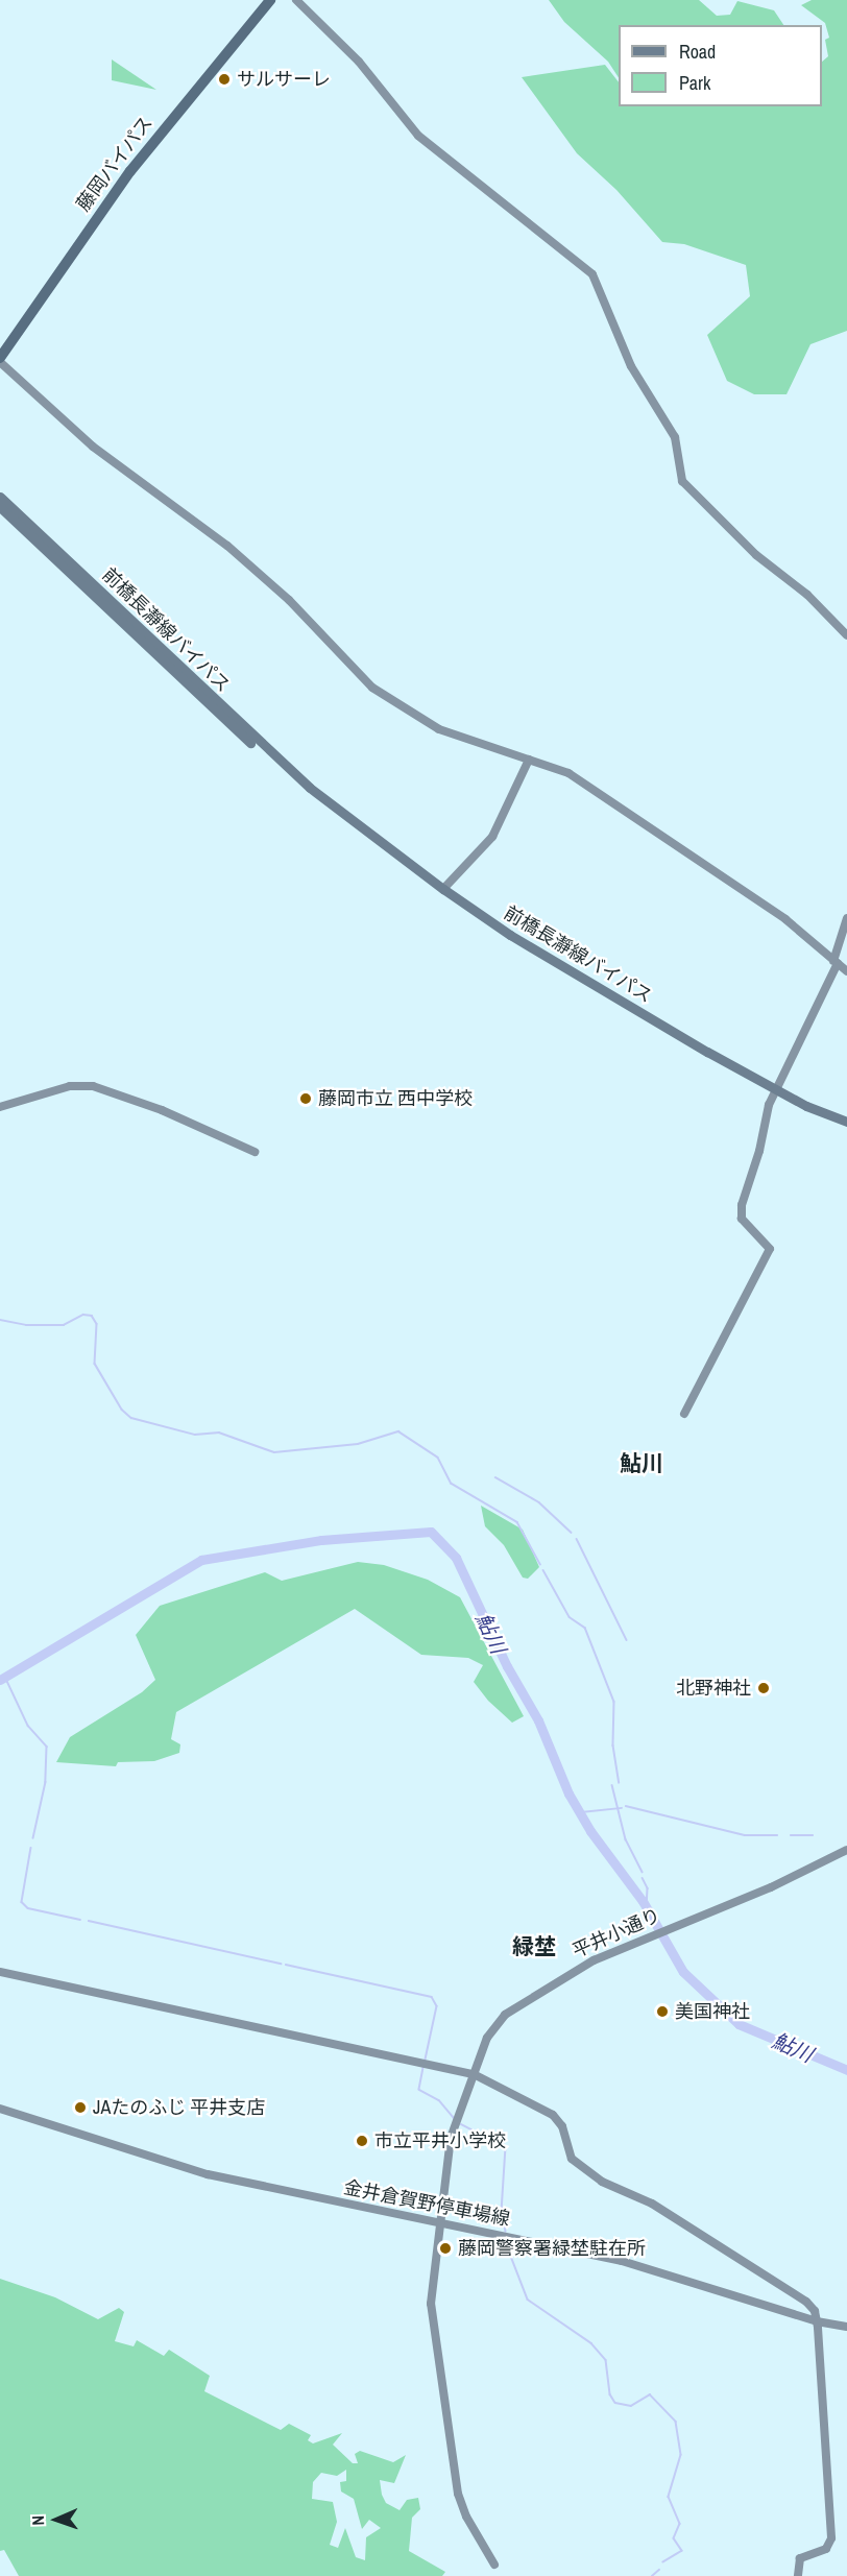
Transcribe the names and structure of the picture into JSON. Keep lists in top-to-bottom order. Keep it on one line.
{"streets":{"highway":["藤岡バイパス"],"main road":["前橋長瀞線バイパス"],"street":["平井小通り","金井倉賀野停車場線"]},"crossings":[["平井小通り","金井倉賀野停車場線"]],"districts":["鮎川","緑埜"],"water":["鮎川"],"places":["サルサーレ","藤岡市立 西中学校","北野神社","美国神社","JAたのふじ 平井支店","市立平井小学校","藤岡警察署緑埜駐在所"],"legend":["Road","Park"],"north":"left"}
